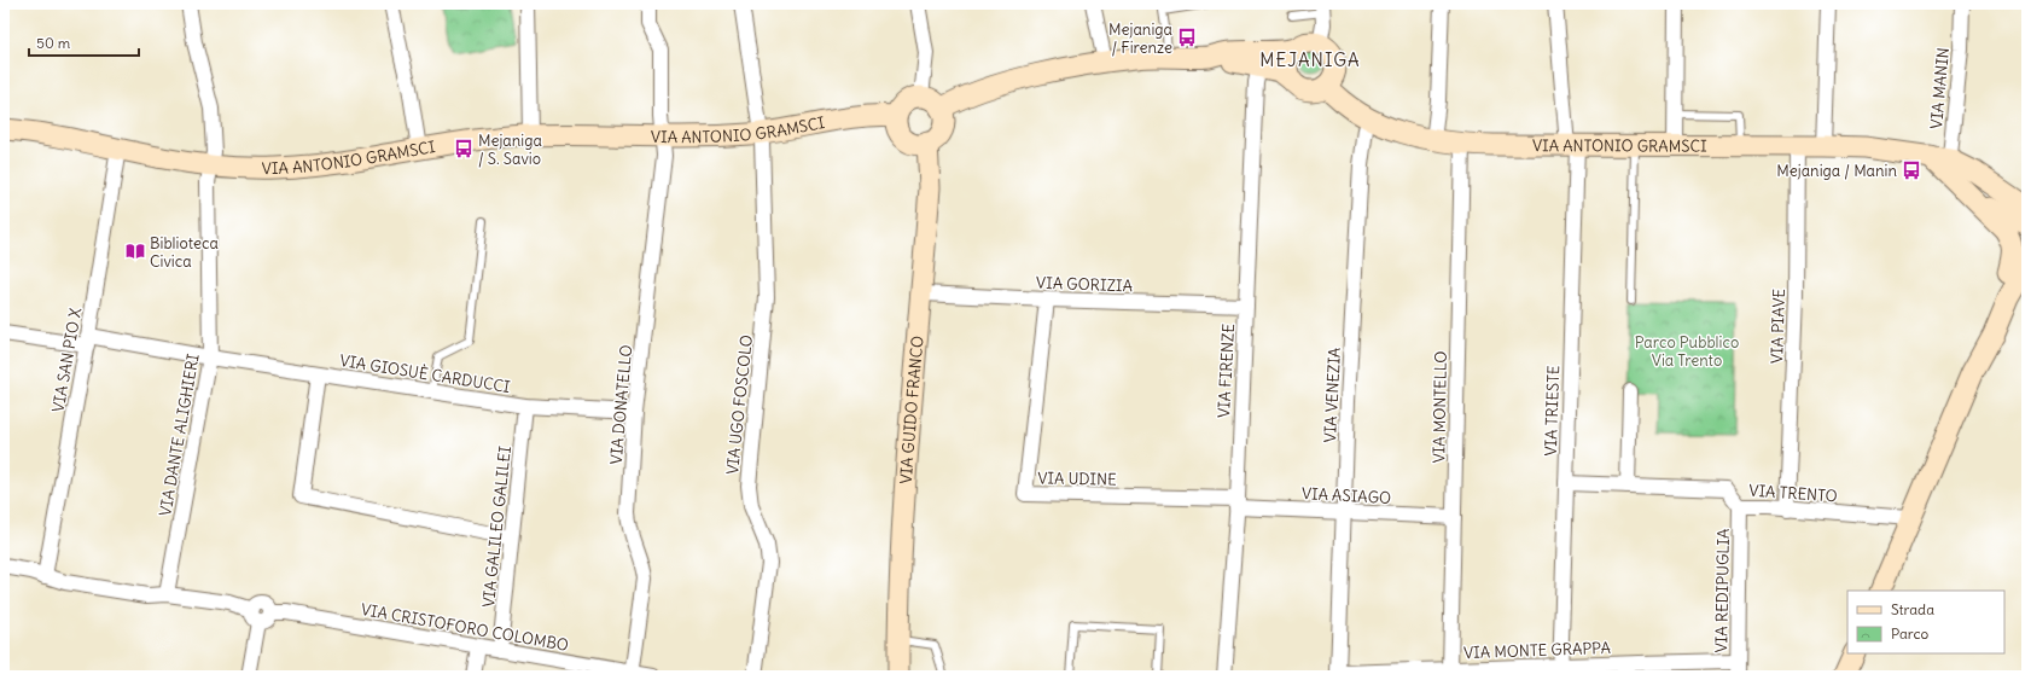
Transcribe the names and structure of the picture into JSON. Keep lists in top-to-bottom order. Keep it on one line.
{"streets":{"main road":["VIA ANTONIO GRAMSCI","VIA GUIDO FRANCO"],"street":["VIA MANIN","VIA GORIZIA","VIA PIAVE","VIA SAN PIO X","VIA FIRENZE","VIA GIOSUÈ CARDUCCI","VIA VENEZIA","VIA DONATELLO","VIA UGO FOSCOLO","VIA MONTELLO","VIA TRIESTE","VIA DANTE ALIGHIERI","VIA UDINE","VIA TRENTO","VIA ASIAGO","VIA GALILEO GALILEI","VIA REDIPUGLIA","VIA CRISTOFORO COLOMBO","VIA MONTE GRAPPA"]},"crossings":[["VIA MANIN","VIA ANTONIO GRAMSCI"],["VIA ANTONIO GRAMSCI","VIA PIAVE"],["VIA ANTONIO GRAMSCI","VIA SAN PIO X"],["VIA ANTONIO GRAMSCI","VIA VENEZIA"],["VIA ANTONIO GRAMSCI","VIA DONATELLO"],["VIA ANTONIO GRAMSCI","VIA UGO FOSCOLO"],["VIA ANTONIO GRAMSCI","VIA MONTELLO"],["VIA ANTONIO GRAMSCI","VIA GUIDO FRANCO"],["VIA ANTONIO GRAMSCI","VIA TRIESTE"],["VIA ANTONIO GRAMSCI","VIA DANTE ALIGHIERI"],["VIA GORIZIA","VIA FIRENZE"],["VIA GORIZIA","VIA GUIDO FRANCO"],["VIA GORIZIA","VIA UDINE"],["VIA PIAVE","VIA TRENTO"],["VIA SAN PIO X","VIA GIOSUÈ CARDUCCI"],["VIA SAN PIO X","VIA CRISTOFORO COLOMBO"],["VIA FIRENZE","VIA UDINE"],["VIA FIRENZE","VIA ASIAGO"],["VIA GIOSUÈ CARDUCCI","VIA DONATELLO"],["VIA GIOSUÈ CARDUCCI","VIA DANTE ALIGHIERI"],["VIA GIOSUÈ CARDUCCI","VIA GALILEO GALILEI"],["VIA VENEZIA","VIA ASIAGO"],["VIA VENEZIA","VIA MONTE GRAPPA"],["VIA DONATELLO","VIA CRISTOFORO COLOMBO"],["VIA MONTELLO","VIA ASIAGO"],["VIA MONTELLO","VIA MONTE GRAPPA"],["VIA TRIESTE","VIA TRENTO"],["VIA TRIESTE","VIA MONTE GRAPPA"],["VIA DANTE ALIGHIERI","VIA CRISTOFORO COLOMBO"],["VIA UDINE","VIA ASIAGO"],["VIA TRENTO","VIA REDIPUGLIA"],["VIA GALILEO GALILEI","VIA CRISTOFORO COLOMBO"],["VIA REDIPUGLIA","VIA MONTE GRAPPA"]],"districts":["MEJANIGA"],"parks":["Parco Pubblico Via Trento"],"places":{"bus stop":["Mejaniga / Firenze","Mejaniga / S. Savio","Mejaniga / Manin"],"library":["Biblioteca Civica"]},"legend":["Strada","Parco"],"scale_bar":"50 m"}
